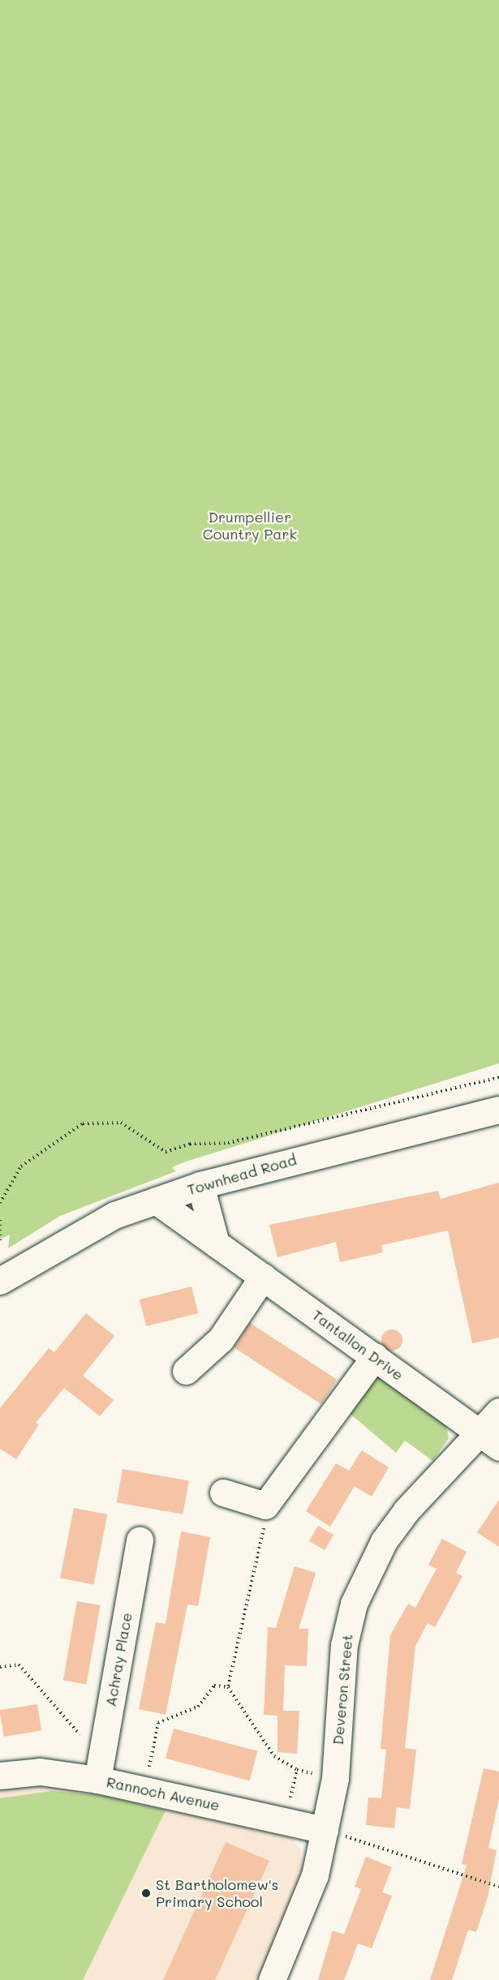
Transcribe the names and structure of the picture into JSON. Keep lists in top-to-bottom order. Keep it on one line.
{"streets":{"street":["Townhead Road","Tantallon Drive","Achray Place","Deveron Street","Rannoch Avenue"]},"crossings":[["Townhead Road","Tantallon Drive"],["Tantallon Drive","Deveron Street"],["Achray Place","Rannoch Avenue"],["Deveron Street","Rannoch Avenue"]],"parks":["Drumpellier Country Park"],"places":["St Bartholomew's Primary School"]}
